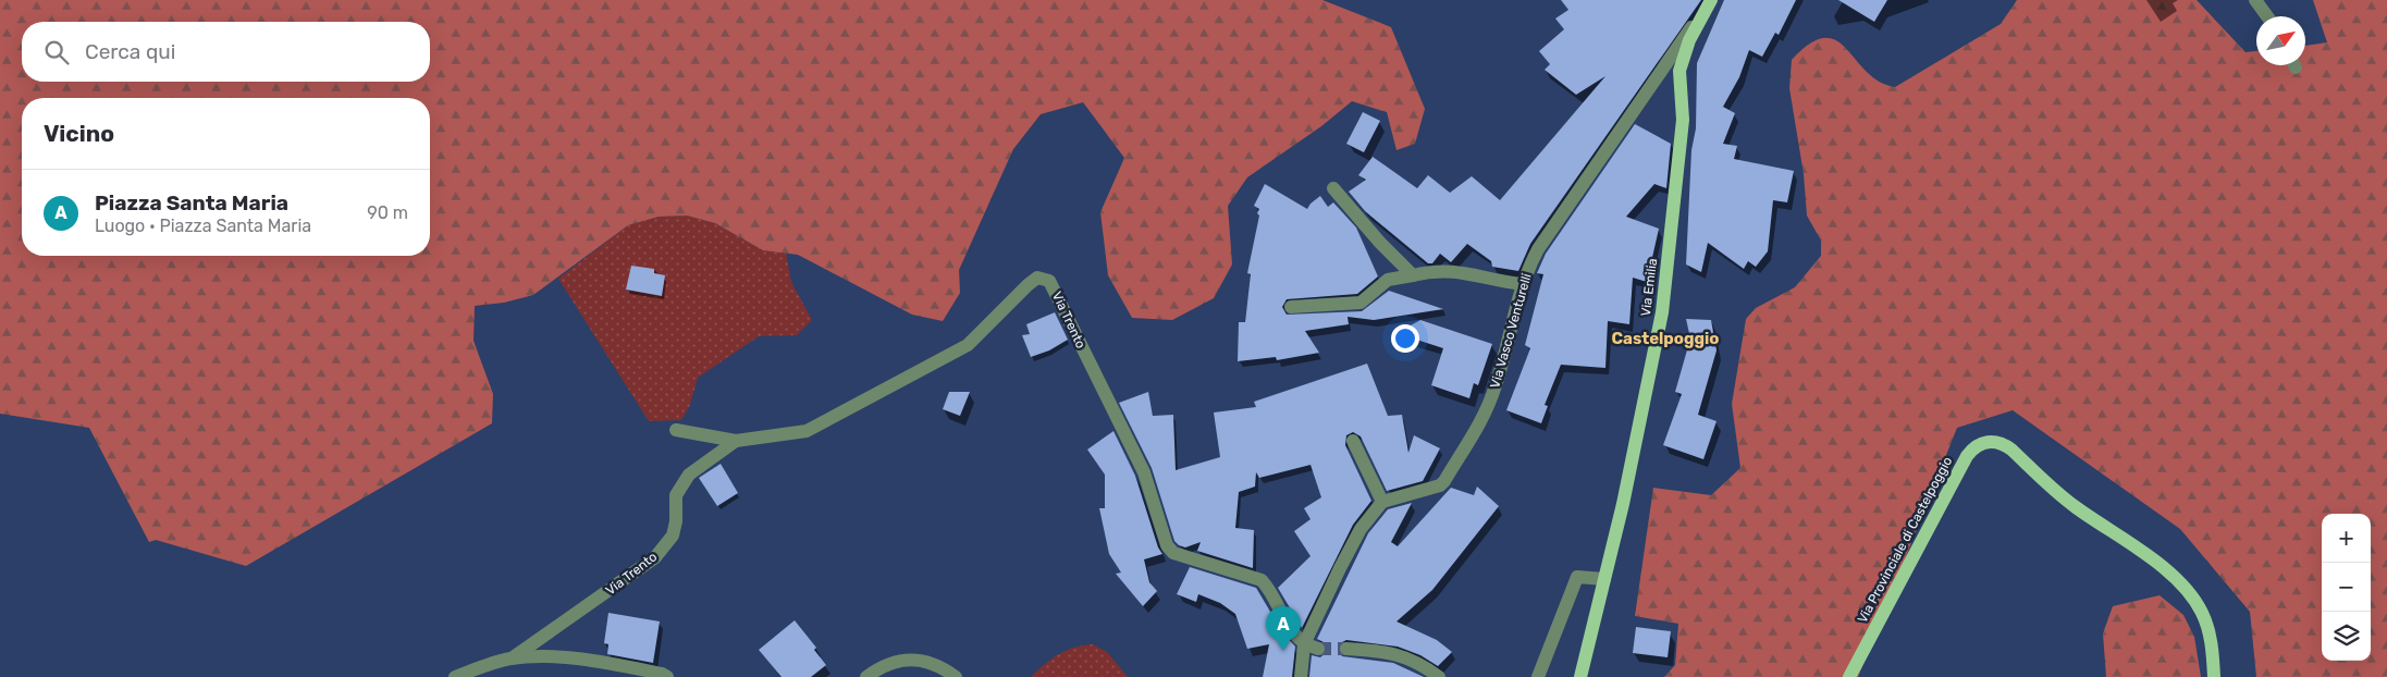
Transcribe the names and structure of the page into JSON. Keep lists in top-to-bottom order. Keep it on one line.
{"streets":{"main road":["Via Emilia","Via Provinciale di Castelpoggio"],"street":["Via Trento","Via Vasco Venturelli"]},"crossings":[["Via Emilia","Via Vasco Venturelli"]],"districts":["Castelpoggio"],"north":"top right","page":{"search":"Cerca qui","heading":"Vicino","list":[{"mark":"A","name":"Piazza Santa Maria","note":"Luogo · Piazza Santa Maria","value":"90 m"}],"map_buttons":["+","−"],"pins":"A"}}
